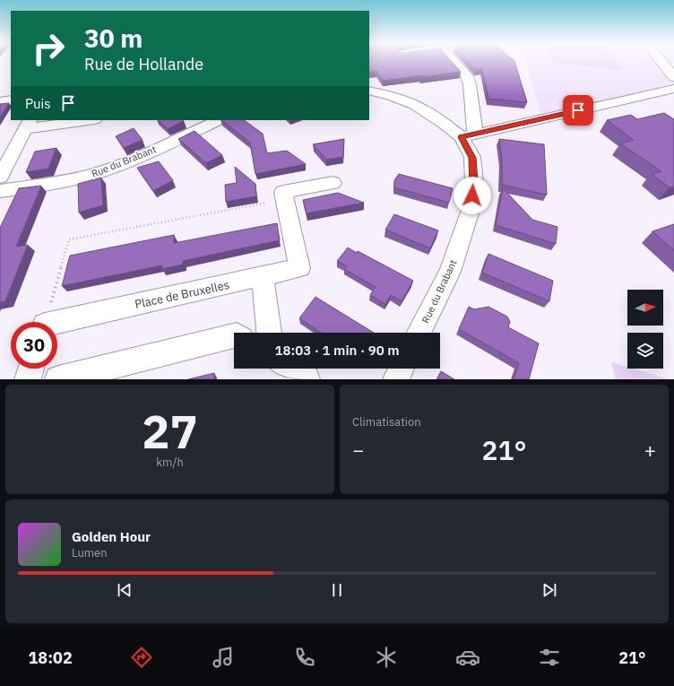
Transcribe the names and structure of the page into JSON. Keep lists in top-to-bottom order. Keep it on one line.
{"streets":{"street":["Rue du Brabant","Place de Bruxelles"]},"north":"right","page":{"turn":["30 m","Rue de Hollande"],"then":"Puis","limit":"30","trip":"18:03 · 1 min · 90 m","tile":[["27","km/h"],"Climatisation"],"heat":["−","21°","+"],"song":["Golden Hour","Lumen"],"tabs":["18:02","21°"]}}
